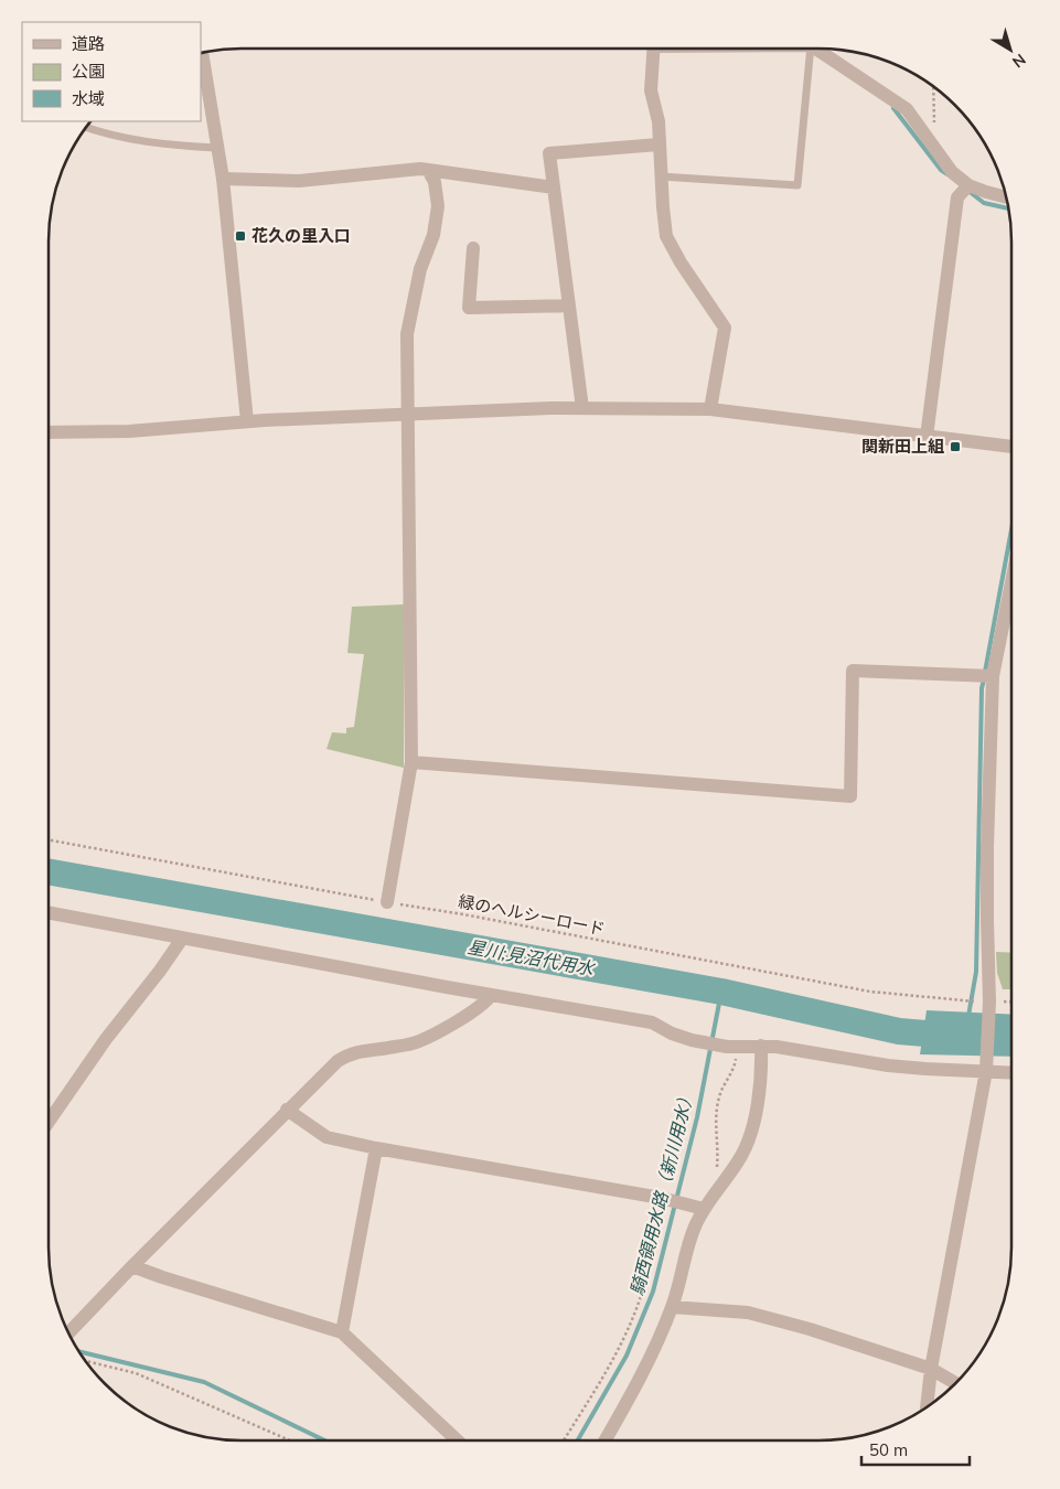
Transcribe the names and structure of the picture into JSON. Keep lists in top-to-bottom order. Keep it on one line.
{"streets":{"path":["緑のヘルシーロード"]},"water":["星川;見沼代用水","騎西領用水路（新川用水）"],"places":{"transit":["花久の里入口","関新田上組"]},"legend":["道路","公園","水域"],"scale_bar":"50 m","north":"bottom right"}
